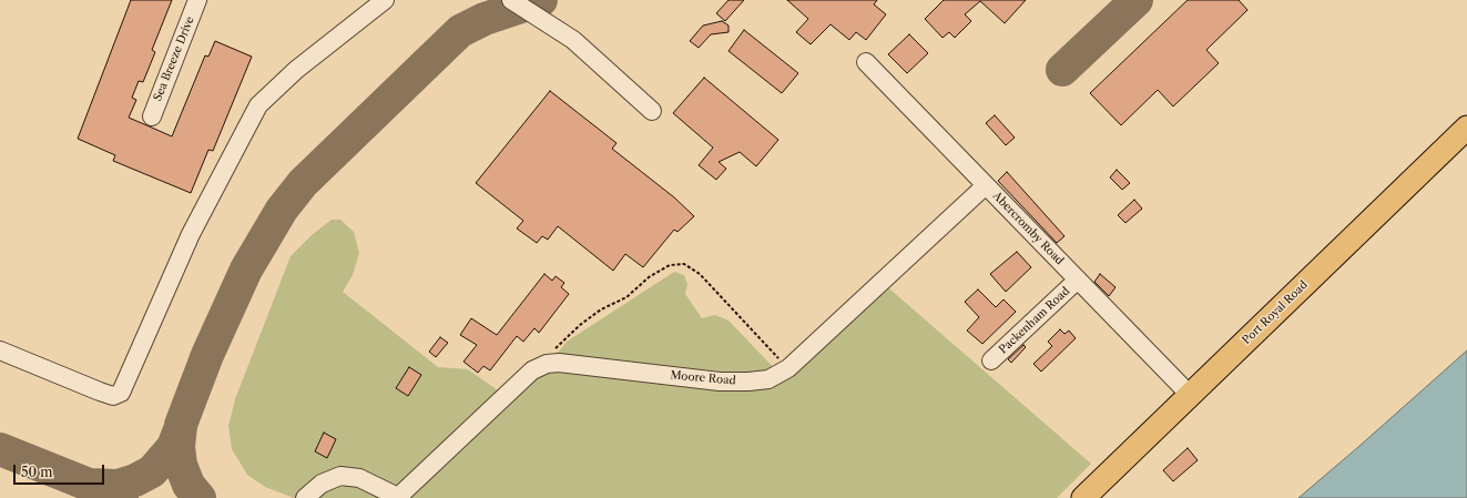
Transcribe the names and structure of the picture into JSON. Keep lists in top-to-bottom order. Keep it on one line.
{"streets":{"main road":["Port Royal Road"],"street":["Sea Breeze Drive","Abercromby Road","Packenham Road","Moore Road"]},"crossings":[["Abercromby Road","Port Royal Road"],["Abercromby Road","Packenham Road"],["Abercromby Road","Moore Road"]],"scale_bar":"50 m"}
